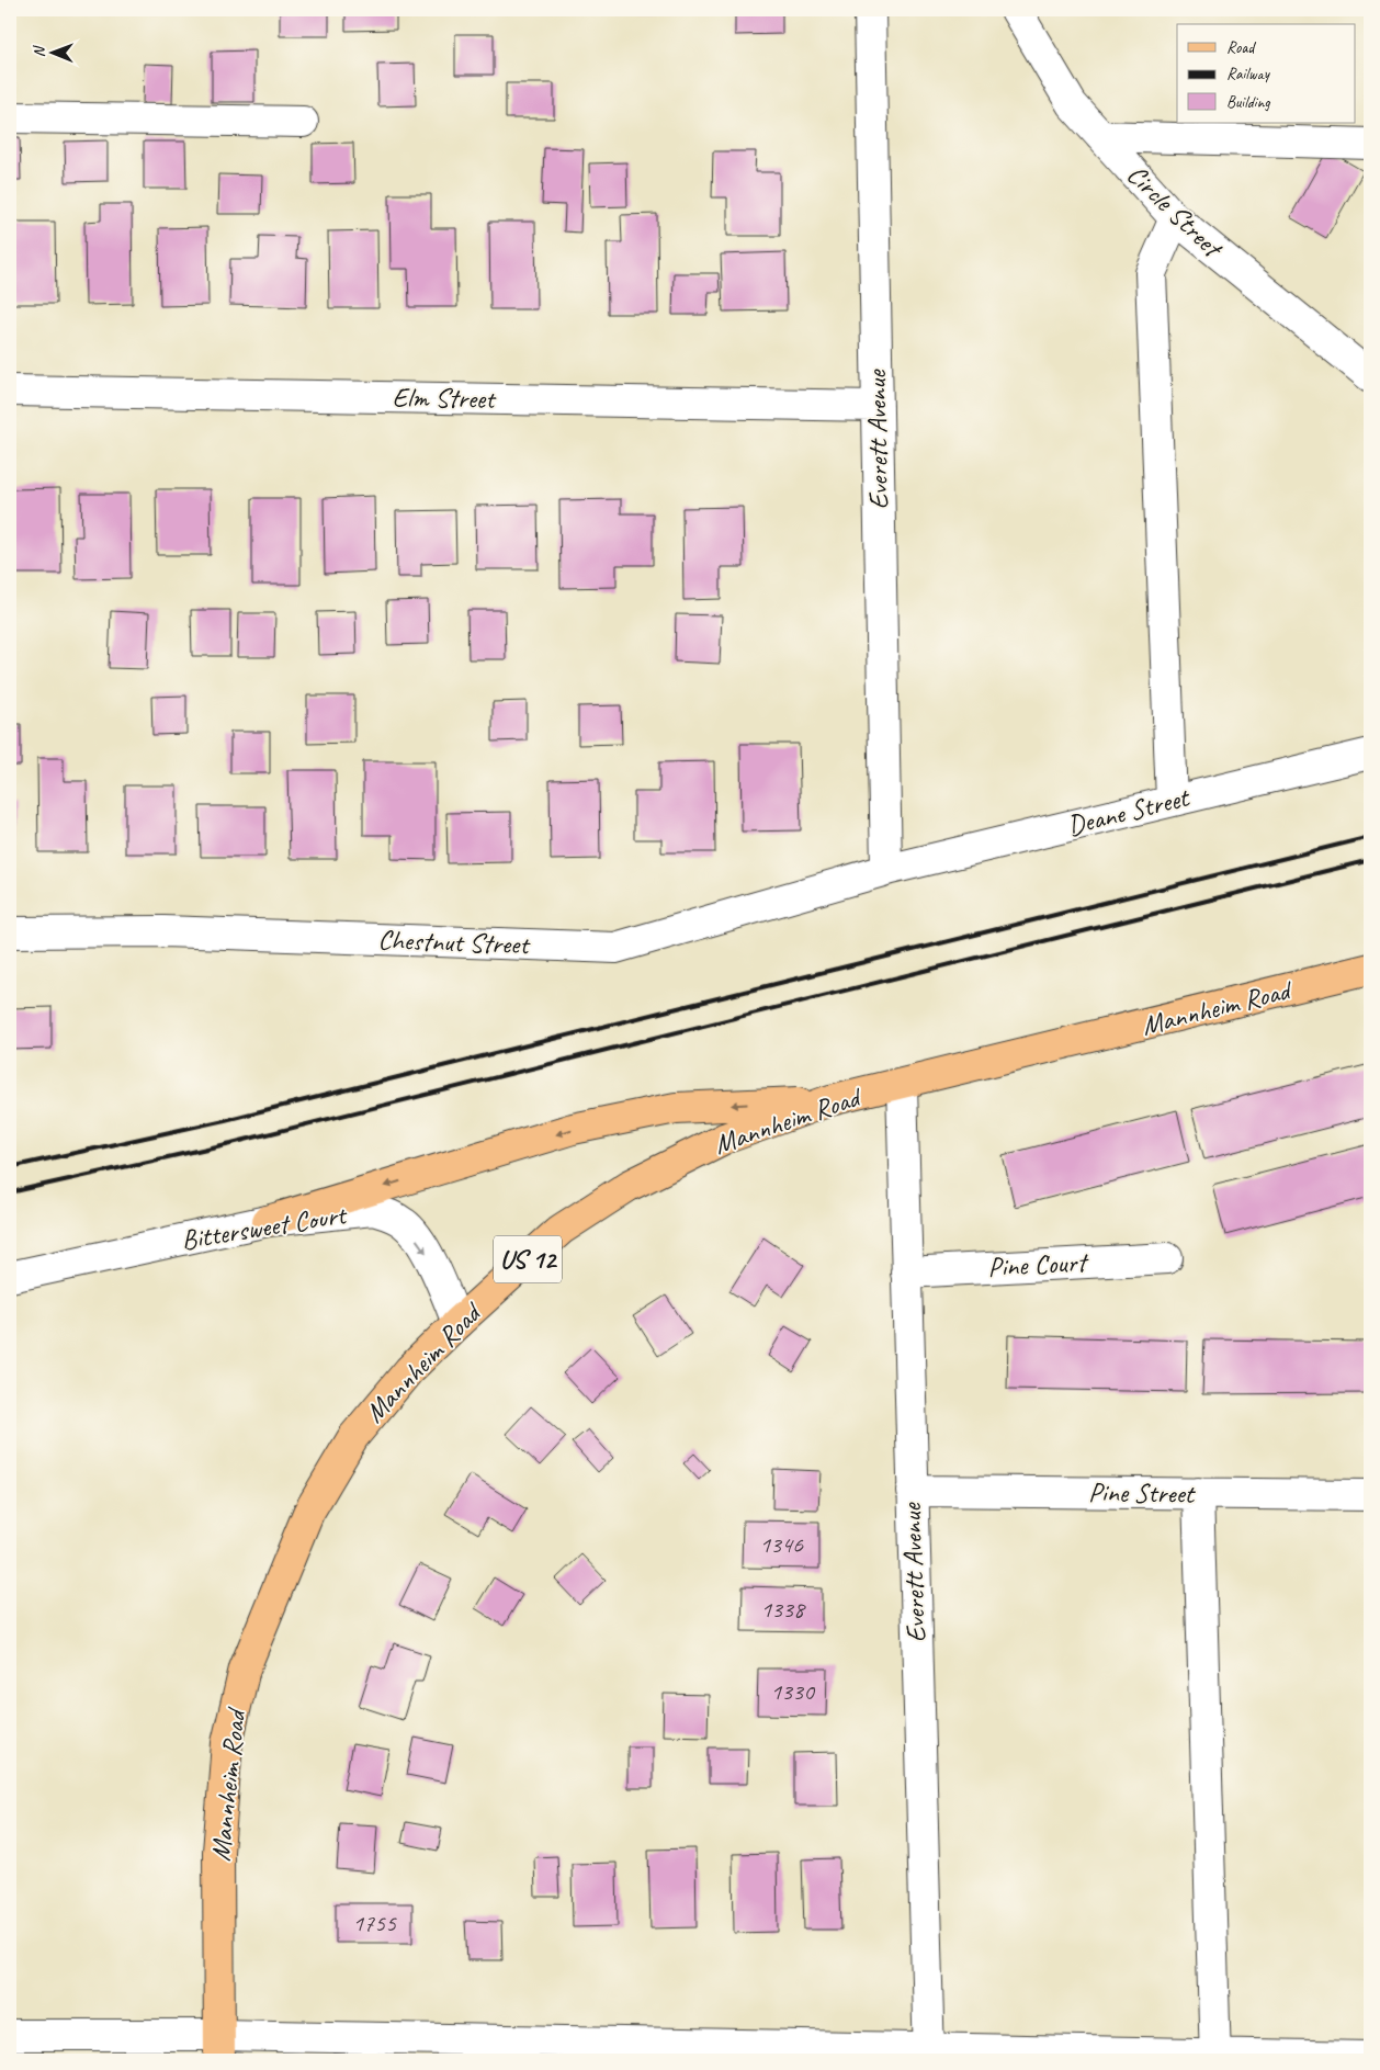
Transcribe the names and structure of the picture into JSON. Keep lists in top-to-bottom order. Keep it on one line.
{"streets":{"main road":["Mannheim Road","US 12"],"street":["Circle Street","Elm Street","Everett Avenue","Deane Street","Chestnut Street","Bittersweet Court","Pine Court","Pine Street"]},"crossings":[["Elm Street","Everett Avenue"],["Everett Avenue","Deane Street"],["Everett Avenue","Chestnut Street"],["Everett Avenue","Mannheim Road"],["Everett Avenue","Pine Court"],["Everett Avenue","Pine Street"],["Deane Street","Chestnut Street"],["Mannheim Road","Bittersweet Court"]],"one_way":["Bittersweet Court"],"house_numbers":["1346","1338","1330","1755"],"legend":["Road","Railway","Building"],"north":"left"}
